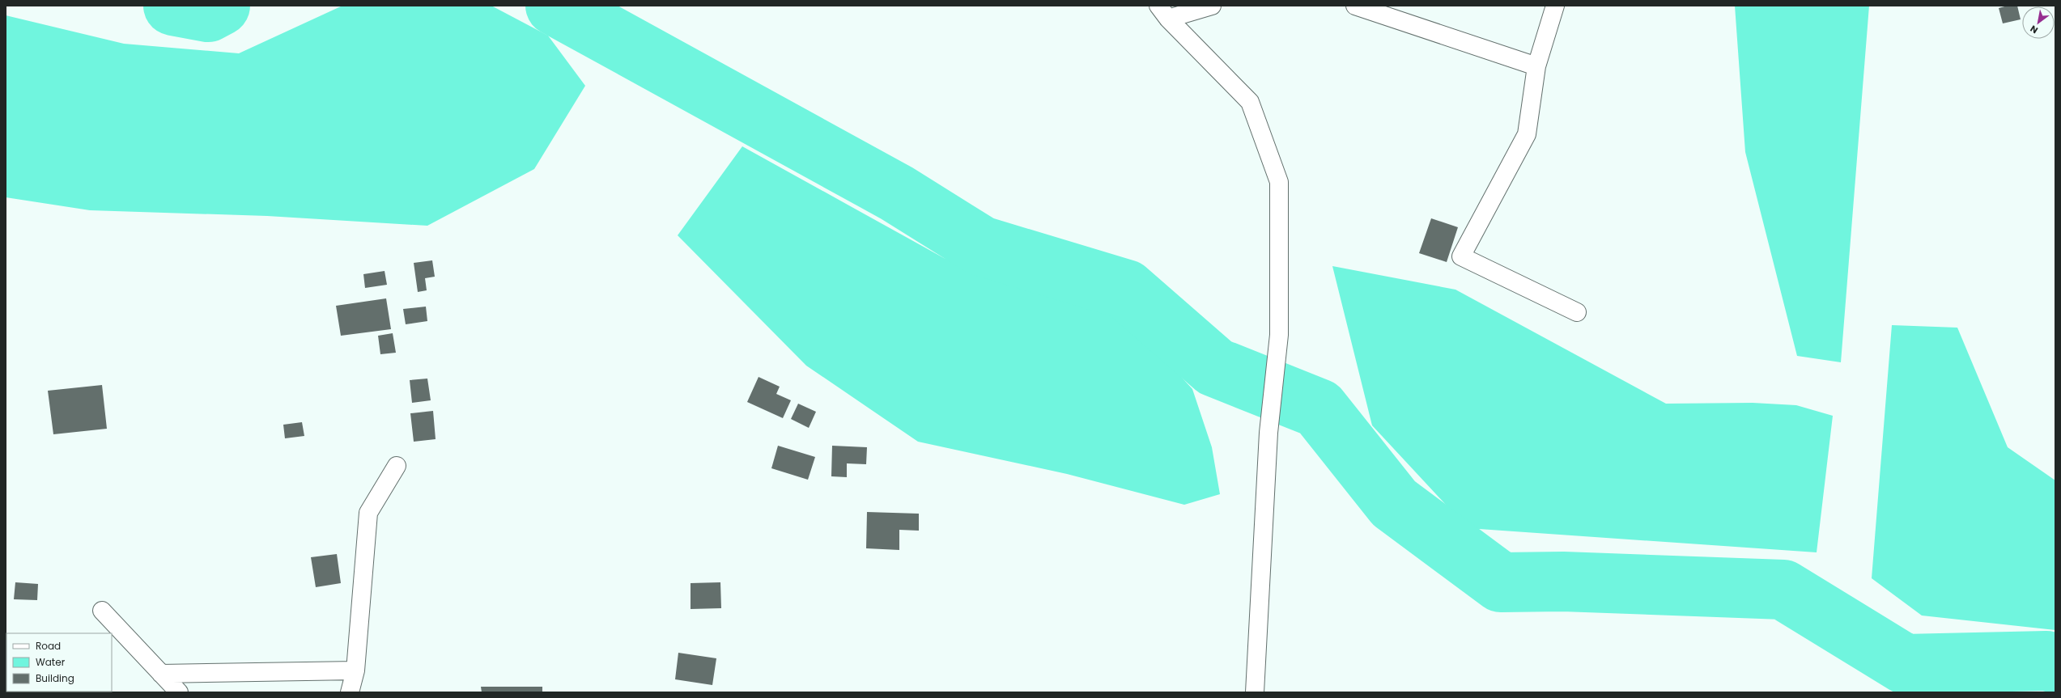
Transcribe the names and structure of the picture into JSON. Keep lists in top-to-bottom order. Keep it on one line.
{"legend":["Road","Water","Building"],"north":"bottom left"}
